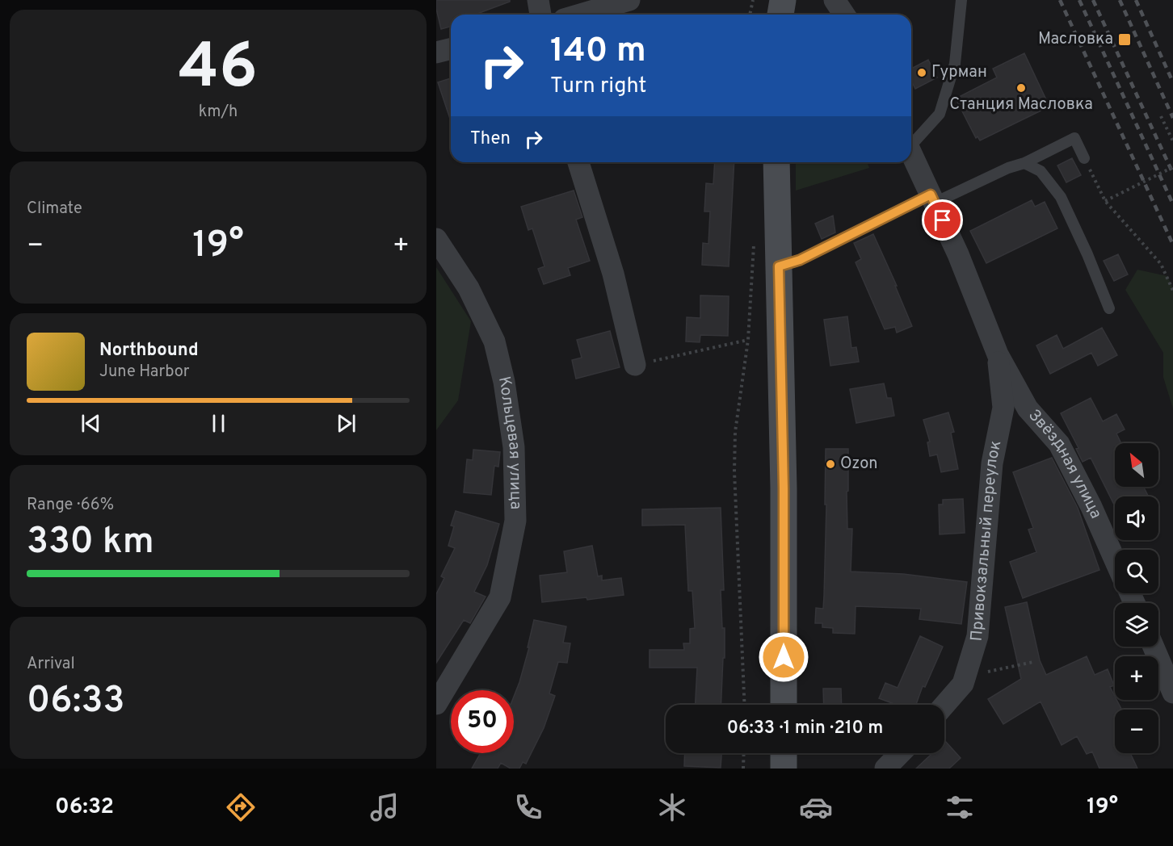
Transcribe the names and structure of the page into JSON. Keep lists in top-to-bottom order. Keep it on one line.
{"streets":{"street":["Кольцевая улица","Звёздная улица","Привокзальный переулок"]},"crossings":[["Звёздная улица","Привокзальный переулок"]],"places":{"transit":["Масловка"],"other":["Гурман","Станция Масловка","Ozon"]},"north":"top left","page":{"tile":[["46","km/h"],"Climate",["Range · 66%","330 km"],["Arrival","06:33"]],"turn":["140 m","Turn right"],"then":"Then","heat":["−","19°","+"],"song":["Northbound","June Harbor"],"map_buttons":["+","−"],"limit":"50","trip":"06:33 · 1 min · 210 m","tabs":["06:32","19°"]}}
